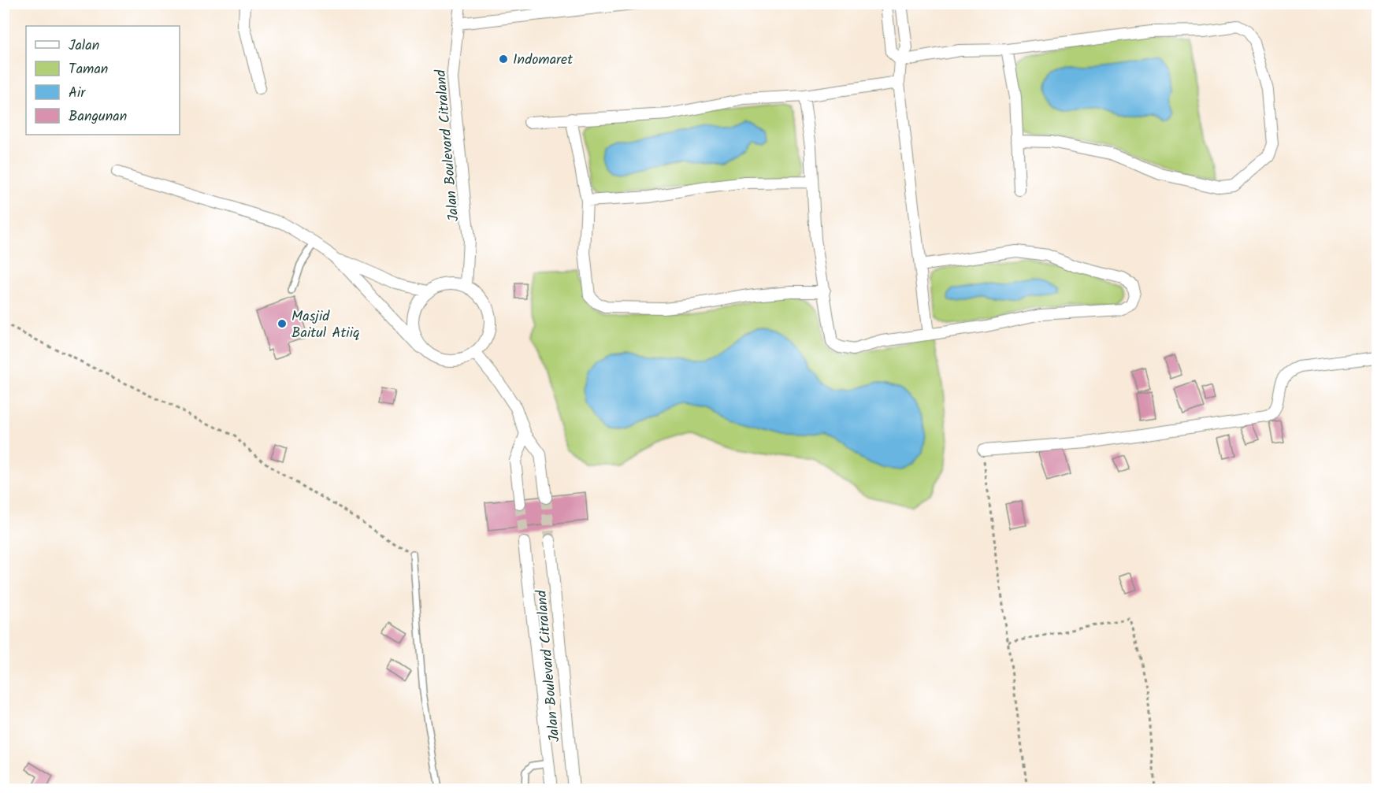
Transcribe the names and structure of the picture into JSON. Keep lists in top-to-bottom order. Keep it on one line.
{"streets":{"street":["Jalan Boulevard Citraland"]},"places":["Indomaret","Masjid Baitul Atiiq"],"legend":["Jalan","Taman","Air","Bangunan"]}
